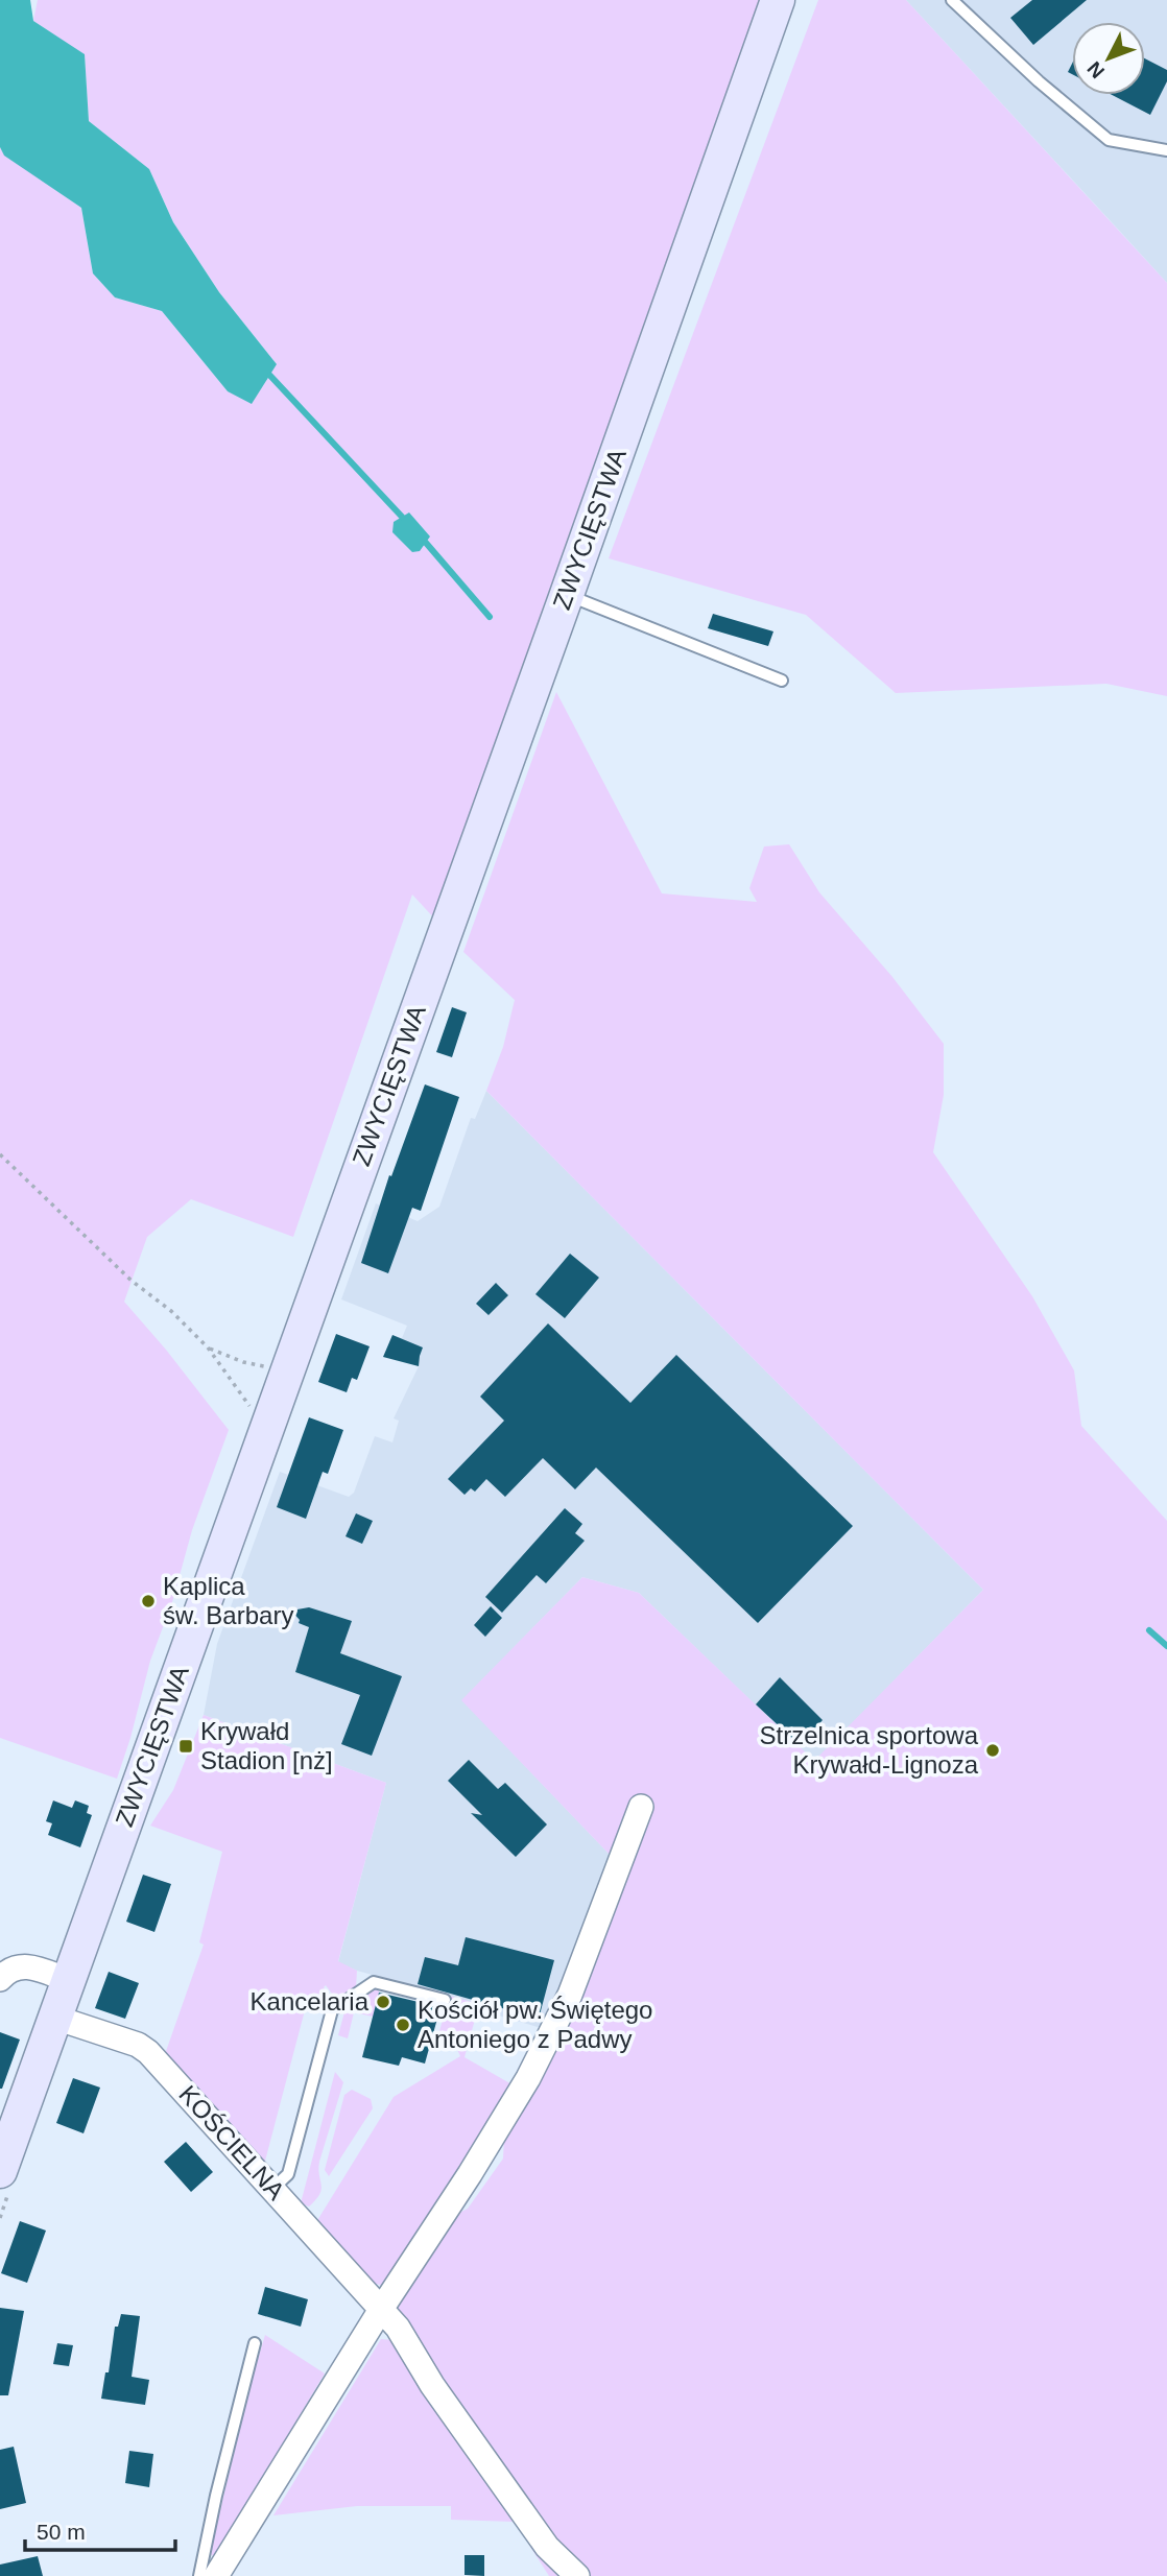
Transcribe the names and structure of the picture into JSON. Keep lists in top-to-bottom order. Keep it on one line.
{"streets":{"main road":["ZWYCIĘSTWA"],"street":["KOŚCIELNA"]},"crossings":[["ZWYCIĘSTWA","KOŚCIELNA"]],"places":{"other":["Kaplica św. Barbary","Strzelnica sportowa Krywałd-Lignoza","Kancelaria","Kościół pw. Świętego Antoniego z Padwy"],"transit":["Krywałd Stadion [nż]"]},"scale_bar":"50 m","north":"bottom left"}
